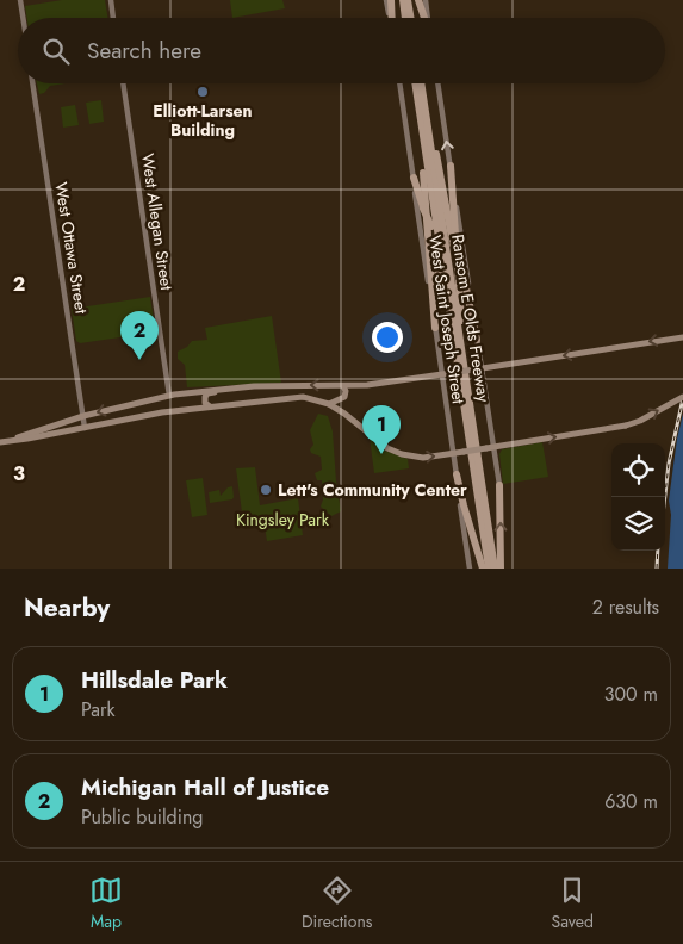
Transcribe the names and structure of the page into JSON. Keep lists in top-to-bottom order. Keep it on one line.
{"streets":{"highway":["Ransom E Olds Freeway"],"main road":["West Allegan Street","West Ottawa Street","West Saint Joseph Street"]},"parks":["Kingsley Park"],"places":["Elliott-Larsen Building","Lett's Community Center"],"page":{"search":"Search here","pins":["2","1"],"heading":["Nearby","2 results"],"list":[{"mark":"1","name":"Hillsdale Park","note":"Park","value":"300 m"},{"mark":"2","name":"Michigan Hall of Justice","note":"Public building","value":"630 m"}],"nav":["Map","Directions","Saved"]},"grid":{"rows":["2","3"]}}
